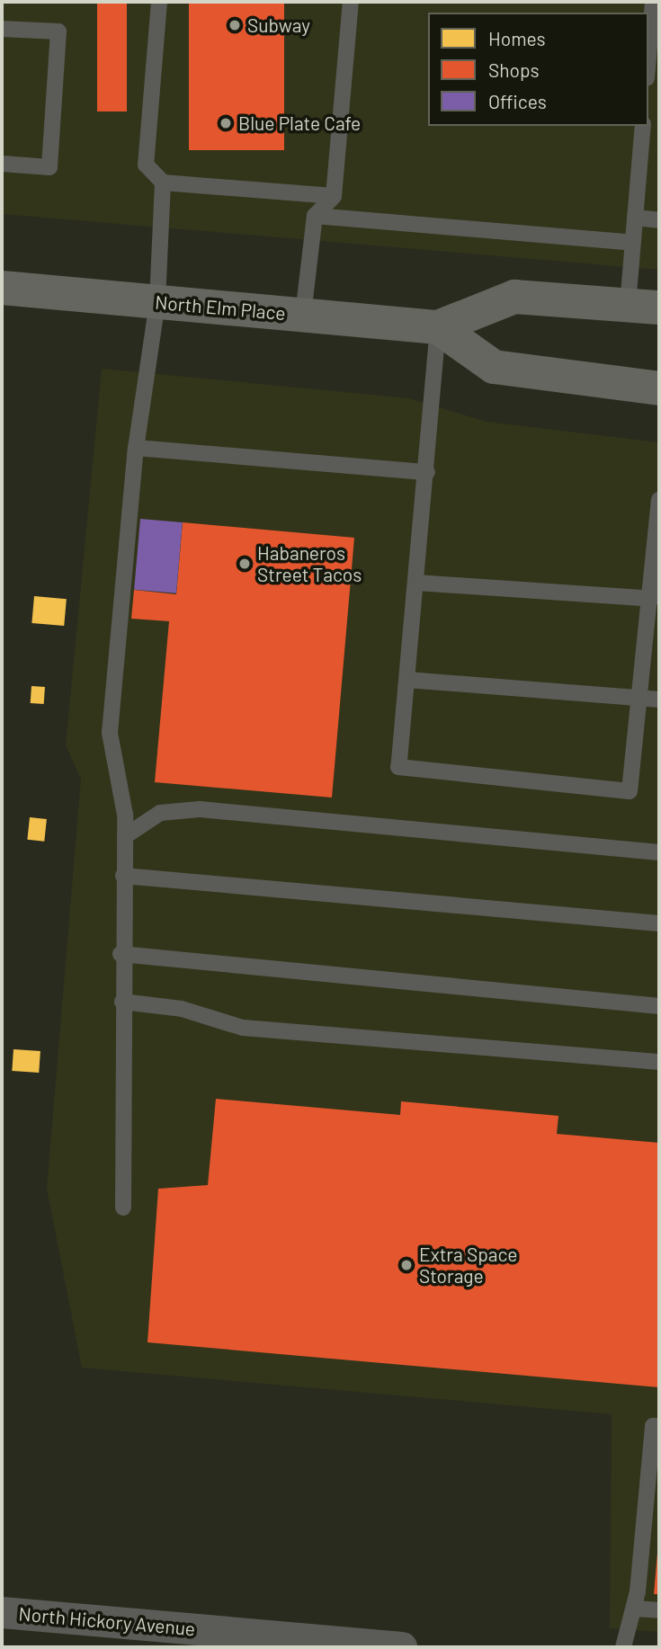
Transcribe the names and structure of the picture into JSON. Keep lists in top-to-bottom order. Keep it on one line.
{"streets":{"main road":["North Elm Place"],"street":["North Hickory Avenue"]},"places":["Subway","Blue Plate Cafe","Habaneros Street Tacos","Extra Space Storage"],"legend":["Homes","Shops","Offices"]}
